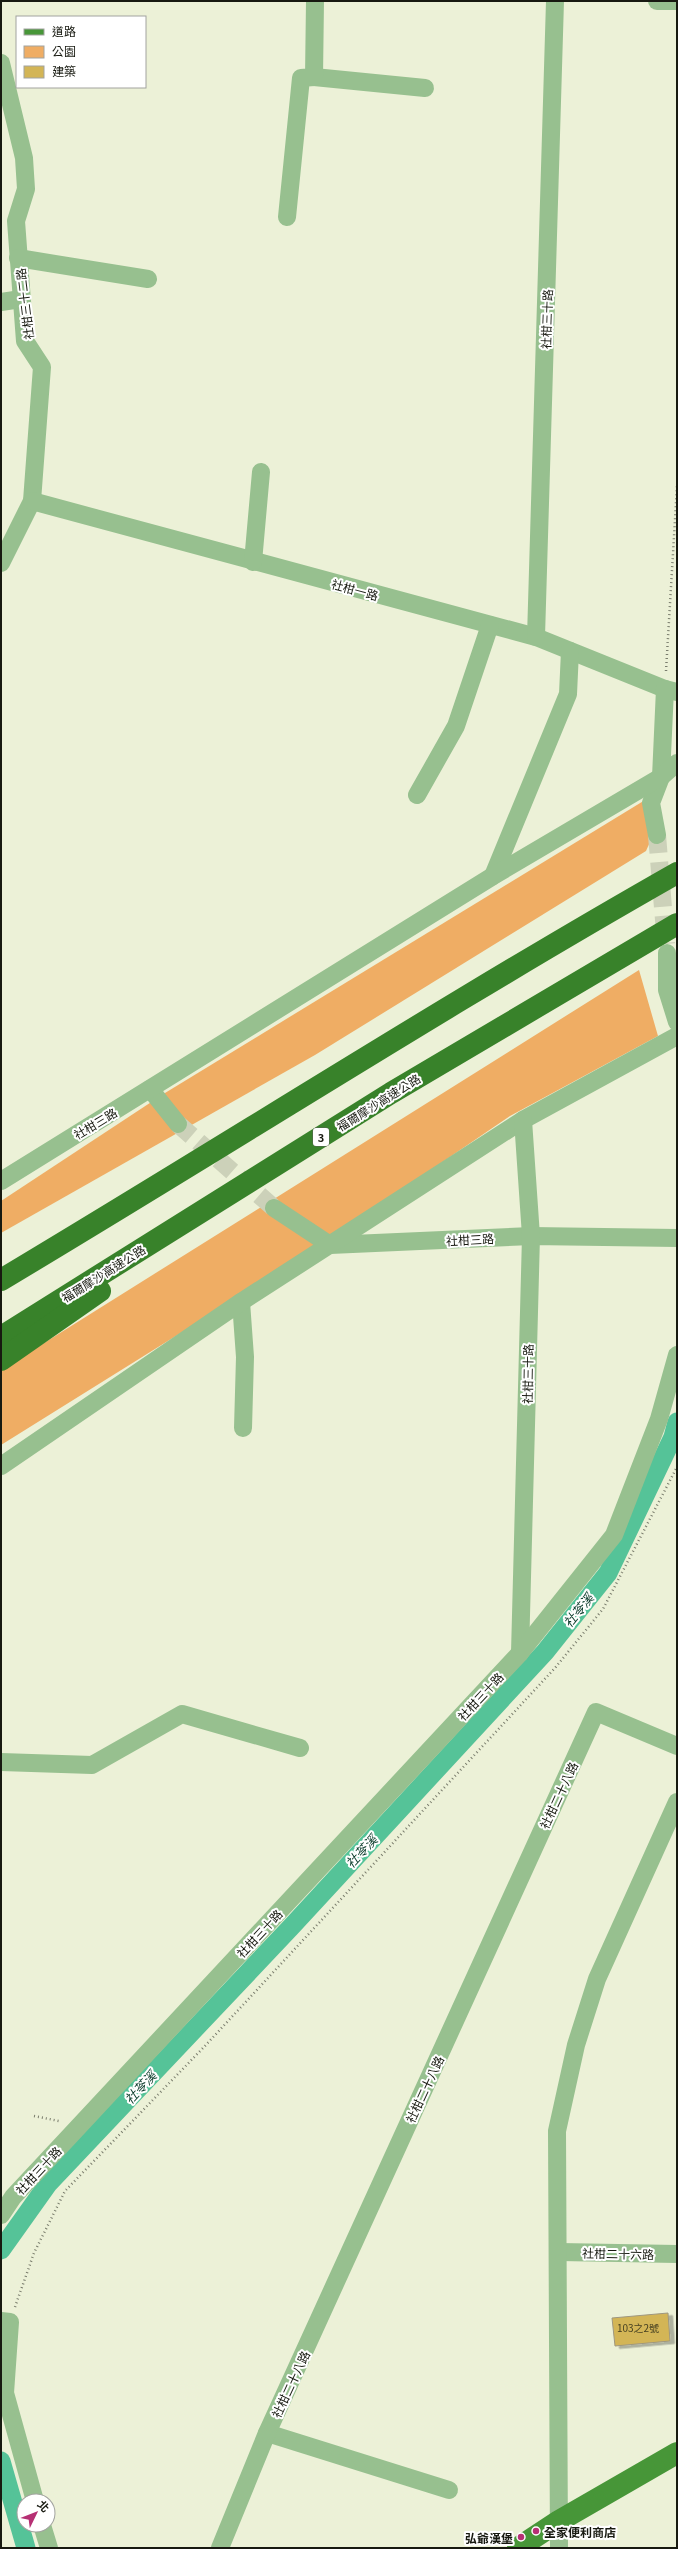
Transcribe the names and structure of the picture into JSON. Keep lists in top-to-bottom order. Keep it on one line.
{"streets":{"highway":["福爾摩沙高速公路","3"],"street":["社柑三十二路","社柑三十路","社柑一路","社柑三路","社柑二十八路","社柑二十六路"]},"crossings":[["社柑三十二路","社柑一路"],["社柑三十路","社柑一路"],["社柑三十路","社柑三路"]],"water":["社苓溪"],"places":["全家便利商店","弘爺漢堡"],"house_numbers":["103之2號"],"legend":["道路","公園","建築"],"north":"top right"}
